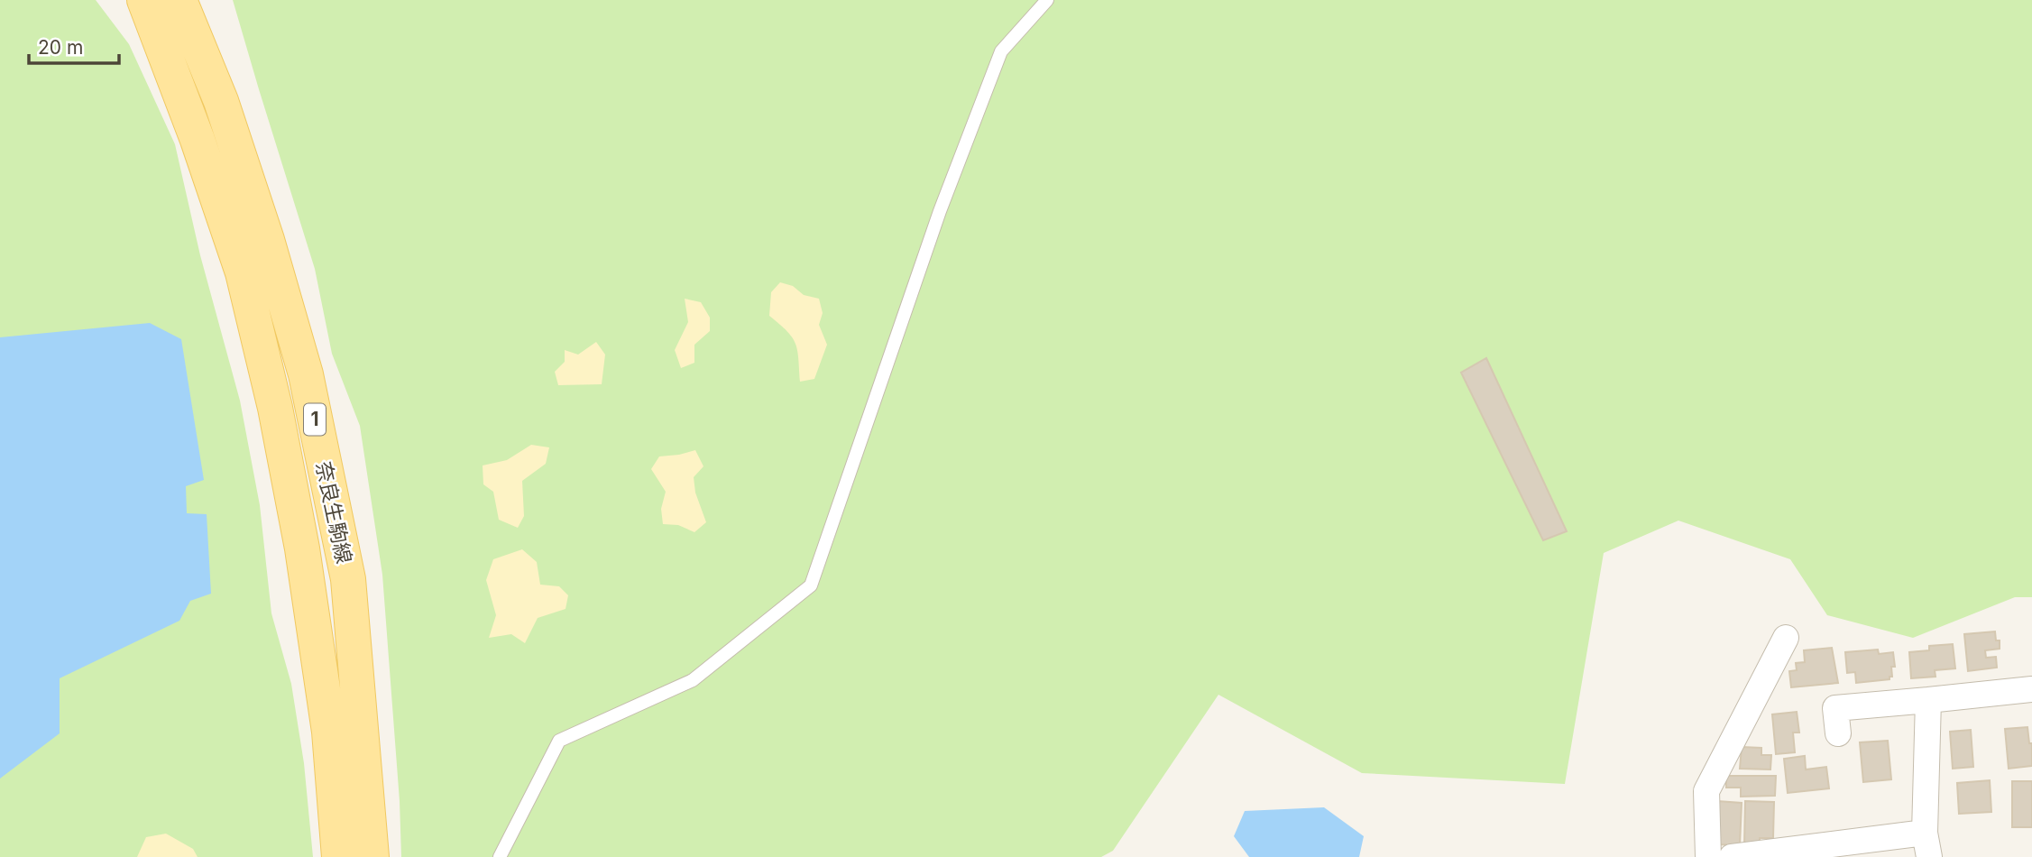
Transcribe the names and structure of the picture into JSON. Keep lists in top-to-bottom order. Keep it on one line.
{"streets":{"main road":["1","奈良生駒線"]},"scale_bar":"20 m"}
